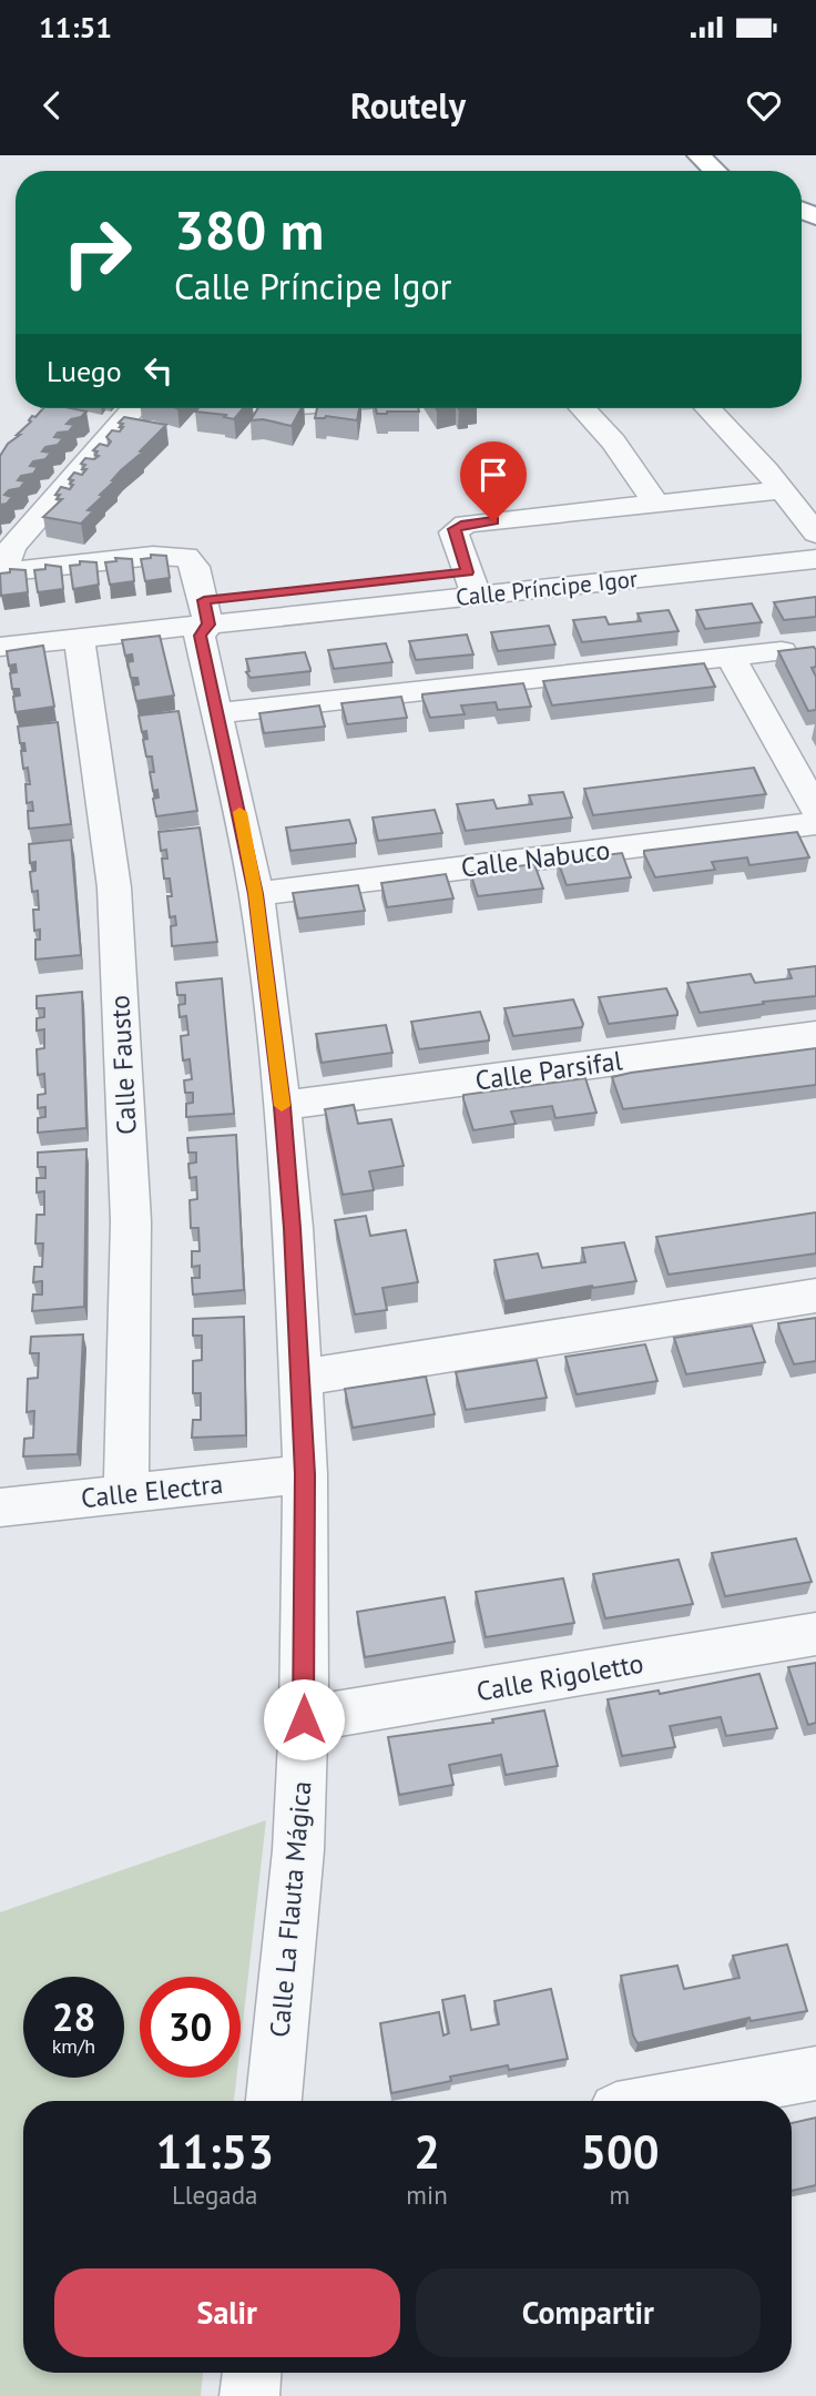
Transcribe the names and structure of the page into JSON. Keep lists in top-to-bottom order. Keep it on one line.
{"streets":{"street":["Calle Príncipe Igor","Calle Nabuco","Calle Fausto","Calle Parsifal","Calle Electra","Calle Rigoletto","Calle La Flauta Mágica"]},"crossings":[["Calle Príncipe Igor","Calle Fausto"],["Calle Príncipe Igor","Calle La Flauta Mágica"],["Calle Nabuco","Calle La Flauta Mágica"],["Calle Fausto","Calle Electra"],["Calle Parsifal","Calle La Flauta Mágica"],["Calle Electra","Calle La Flauta Mágica"],["Calle Rigoletto","Calle La Flauta Mágica"]],"page":{"status":"11:51","header":"Routely","turn":["380 m","Calle Príncipe Igor"],"then":"Luego","speed":"28 km/h","limit":"30","eta":["11:53","Llegada","2","min","500","m"],"buttons":["Salir","Compartir"]}}
